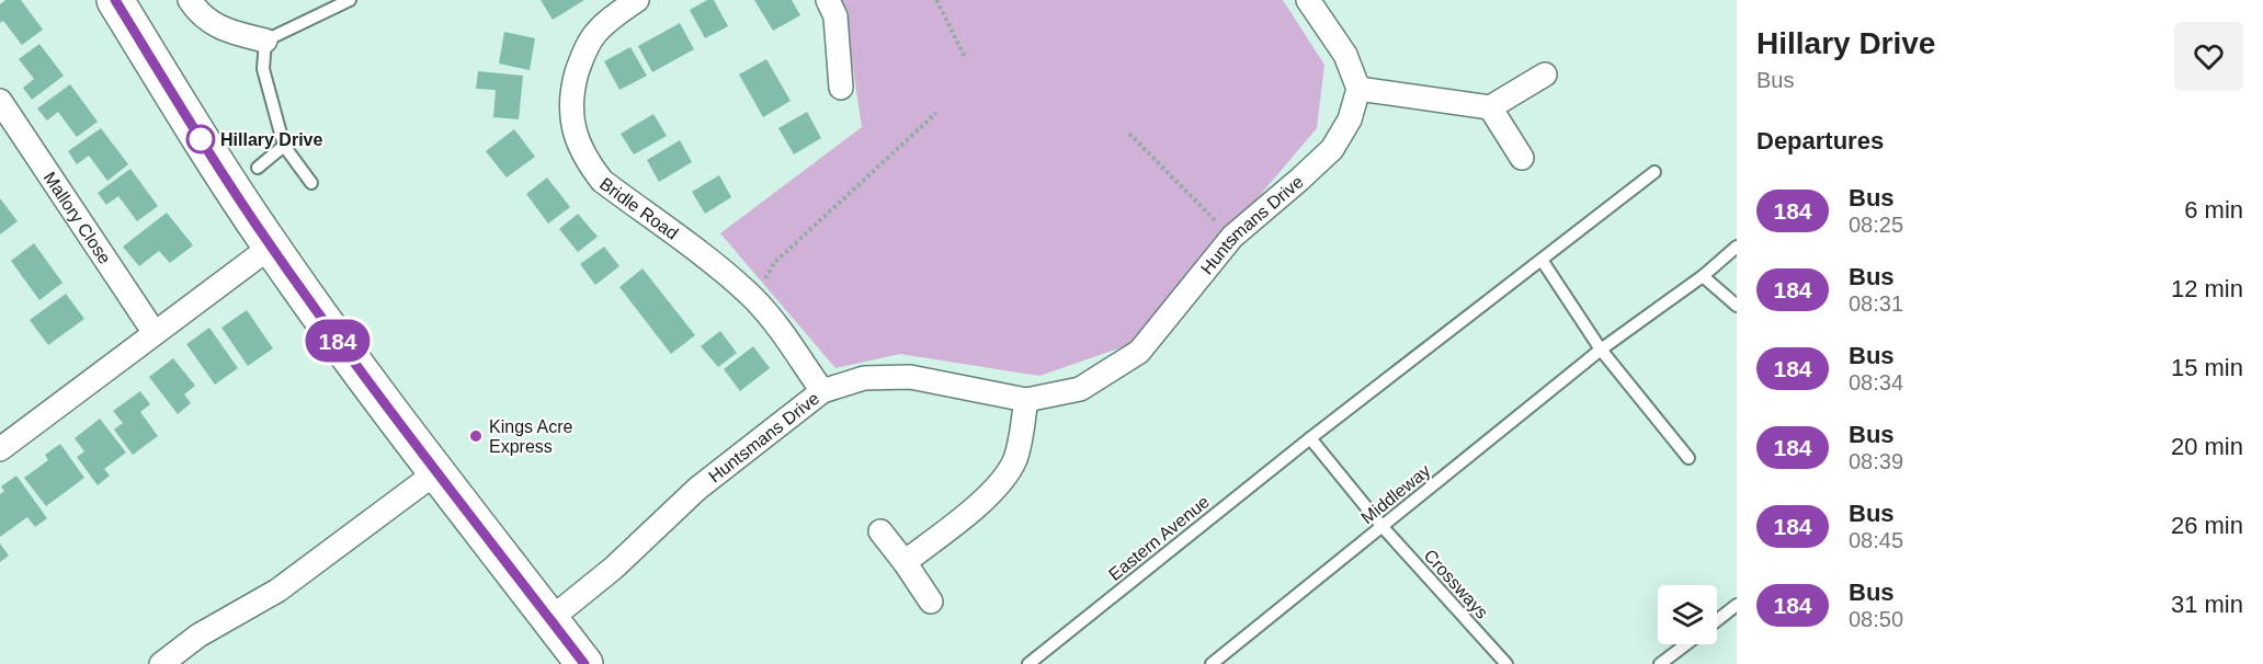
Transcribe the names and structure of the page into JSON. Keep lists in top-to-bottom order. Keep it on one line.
{"streets":{"street":["Bridle Road","Mallory Close","Huntsmans Drive"],"lane":["Middleway","Eastern Avenue","Crossways"]},"crossings":[["Bridle Road","Huntsmans Drive"],["Middleway","Crossways"],["Eastern Avenue","Crossways"]],"places":["Hillary Drive","Kings Acre Express"],"lines":["bus line 184"],"page":{"on_map":"184","heading":[["Hillary Drive","Bus"],"Departures"],"list":[{"mark":"184","name":"Bus","note":"08:25","value":"6 min"},{"mark":"184","name":"Bus","note":"08:31","value":"12 min"},{"mark":"184","name":"Bus","note":"08:34","value":"15 min"},{"mark":"184","name":"Bus","note":"08:39","value":"20 min"},{"mark":"184","name":"Bus","note":"08:45","value":"26 min"},{"mark":"184","name":"Bus","note":"08:50","value":"31 min"}]}}
